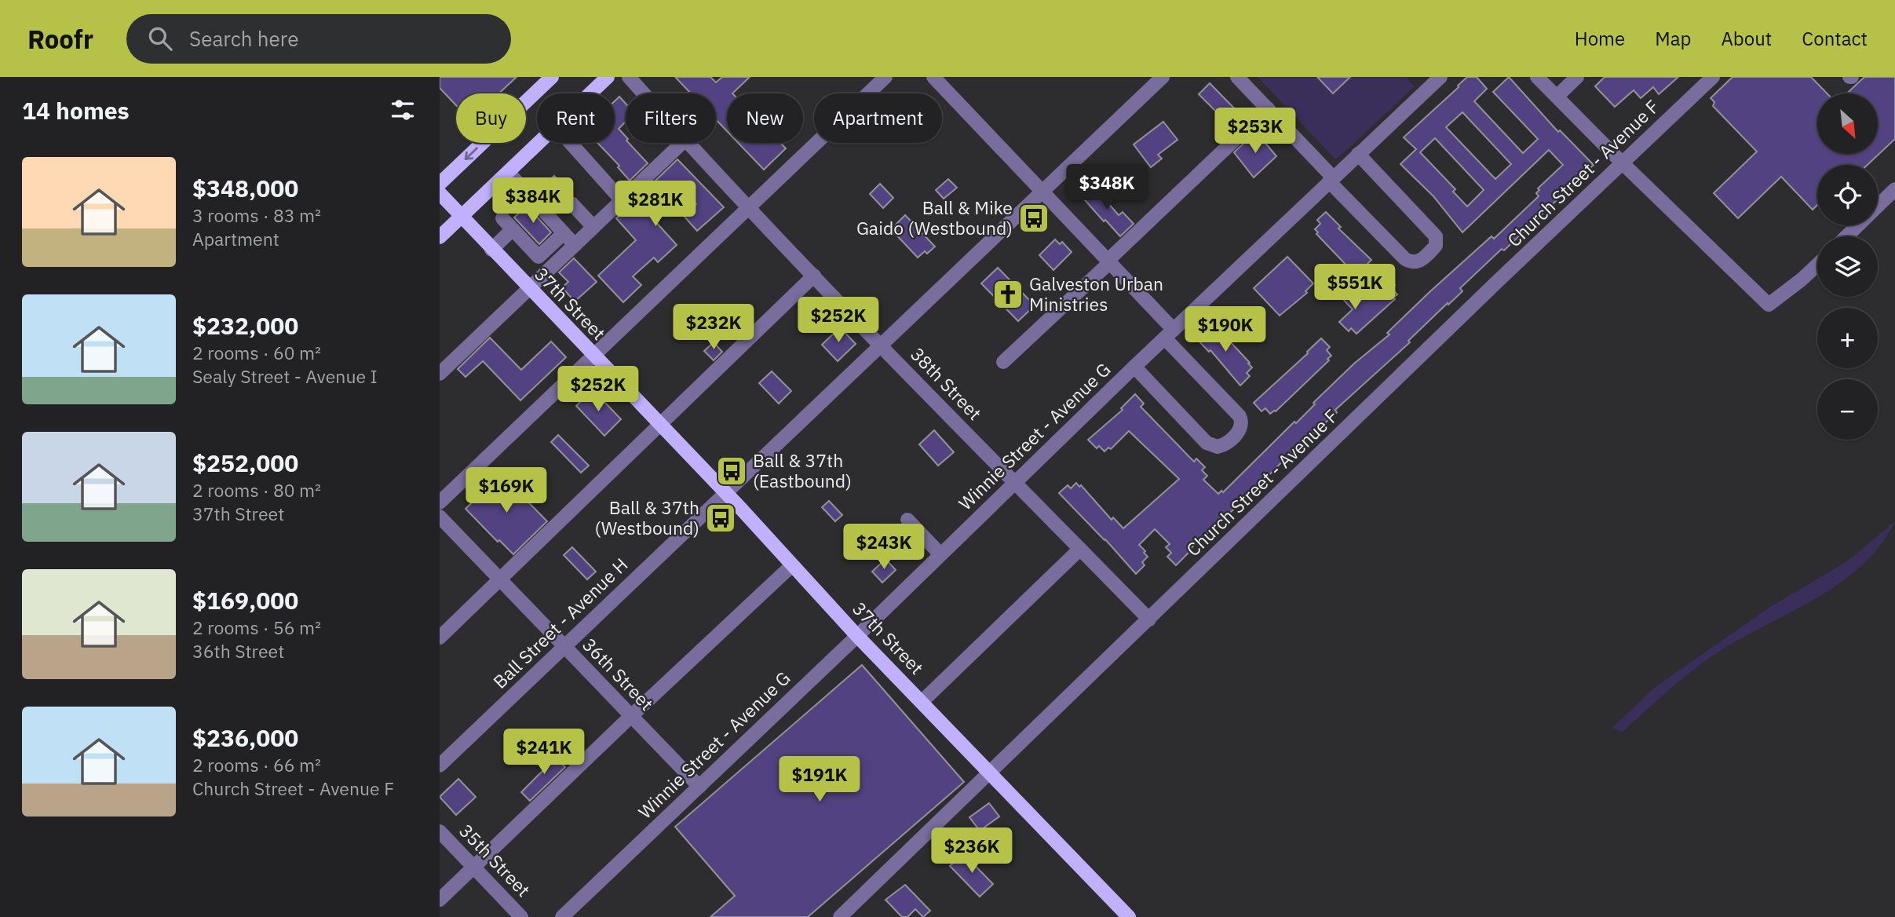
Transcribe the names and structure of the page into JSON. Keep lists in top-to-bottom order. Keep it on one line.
{"streets":{"main road":["37th Street"],"street":["Church Street - Avenue F","38th Street","Winnie Street - Avenue G","Ball Street - Avenue H","36th Street","35th Street"]},"crossings":[["Church Street - Avenue F","37th Street"],["Church Street - Avenue F","38th Street"],["37th Street","Winnie Street - Avenue G"],["37th Street","Ball Street - Avenue H"],["38th Street","Winnie Street - Avenue G"],["38th Street","Ball Street - Avenue H"],["Winnie Street - Avenue G","36th Street"],["Ball Street - Avenue H","36th Street"]],"places":{"bus stop":["Ball & Mike Gaido (Westbound)","Ball & 37th (Eastbound)","Ball & 37th (Westbound)"],"church":["Galveston Urban Ministries"]},"north":"bottom right","page":{"header":"Roofr","search":"Search here","nav":["Home","Map","About","Contact"],"heading":"14 homes","map_buttons":["+","−"],"chip":["Buy","Rent","Filters","New","Apartment"],"price":["$253K","$348K","$384K","$281K","$551K","$252K","$232K","$190K","$252K","$169K","$243K","$241K","$191K","$236K"],"list":[{"name":"$348,000","note":"3 rooms · 83 m² · Apartment"},{"name":"$232,000","note":"2 rooms · 60 m² · Sealy Street - Avenue I"},{"name":"$252,000","note":"2 rooms · 80 m² · 37th Street"},{"name":"$169,000","note":"2 rooms · 56 m² · 36th Street"},{"name":"$236,000","note":"2 rooms · 66 m² · Church Street - Avenue F"}]}}
